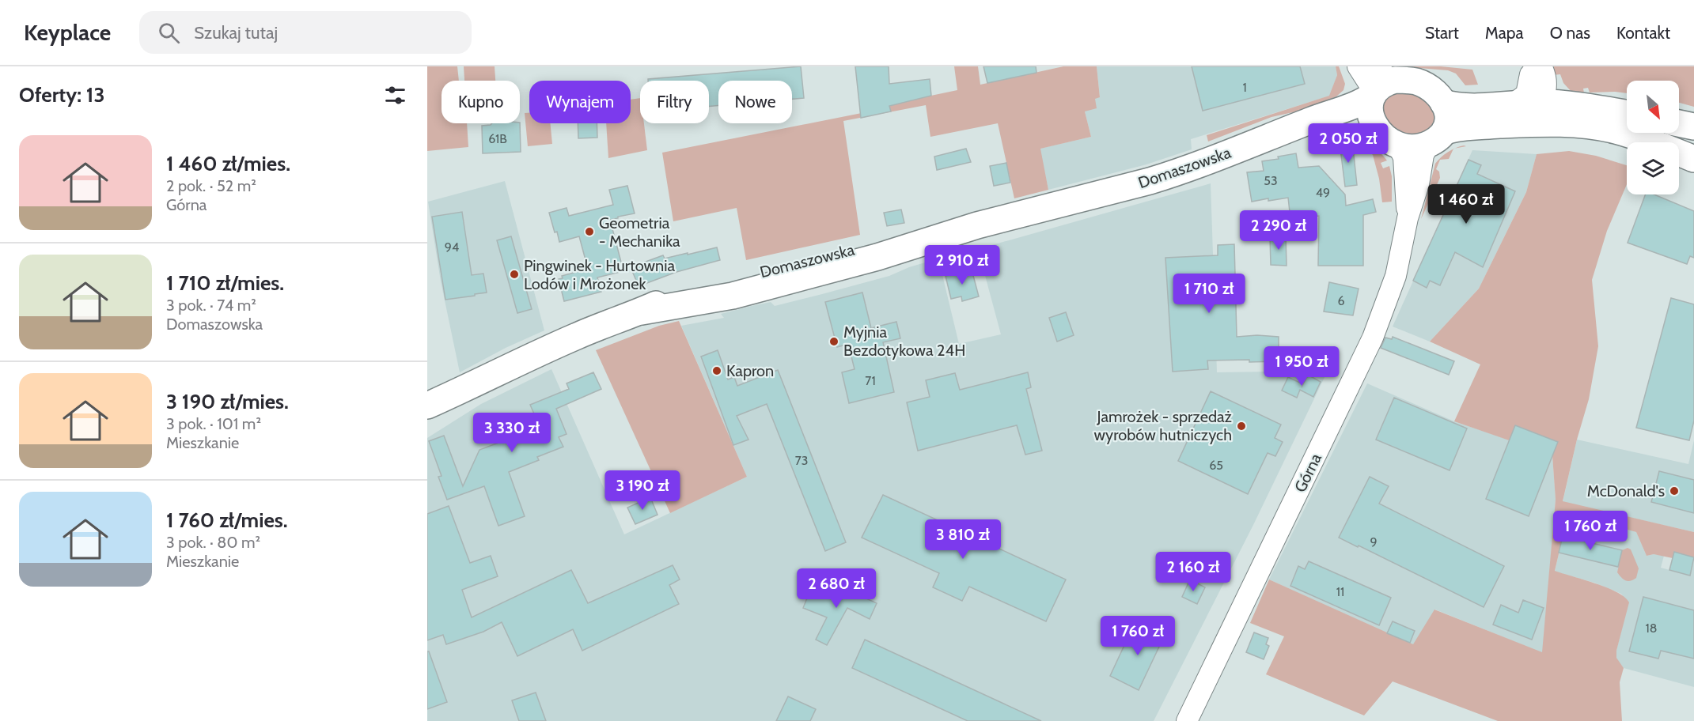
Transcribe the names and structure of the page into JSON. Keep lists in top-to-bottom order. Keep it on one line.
{"streets":{"street":["Domaszowska","Górna"]},"crossings":[["Domaszowska","Górna"]],"places":["Geometria - Mechanika","Pingwinek - Hurtownia Lodów i Mrożonek","Myjnia Bezdotykowa 24H","Kapron","Jamrożek - sprzedaż wyrobów hutniczych","McDonald's"],"house_numbers":["1","61B","53","49","94","6","71","73","65","9","11","18"],"north":"bottom right","page":{"header":"Keyplace","search":"Szukaj tutaj","nav":["Start","Mapa","O nas","Kontakt"],"heading":"Oferty: 13","chip":["Kupno","Wynajem","Filtry","Nowe"],"list":[{"name":"1 460 zł/mies.","note":"2 pok. · 52 m² · Górna"},{"name":"1 710 zł/mies.","note":"3 pok. · 74 m² · Domaszowska"},{"name":"3 190 zł/mies.","note":"3 pok. · 101 m² · Mieszkanie"},{"name":"1 760 zł/mies.","note":"3 pok. · 80 m² · Mieszkanie"}],"price":["2 050 zł","1 460 zł","2 290 zł","2 910 zł","1 710 zł","1 950 zł","3 330 zł","3 190 zł","1 760 zł","3 810 zł","2 160 zł","2 680 zł","1 760 zł"]}}
